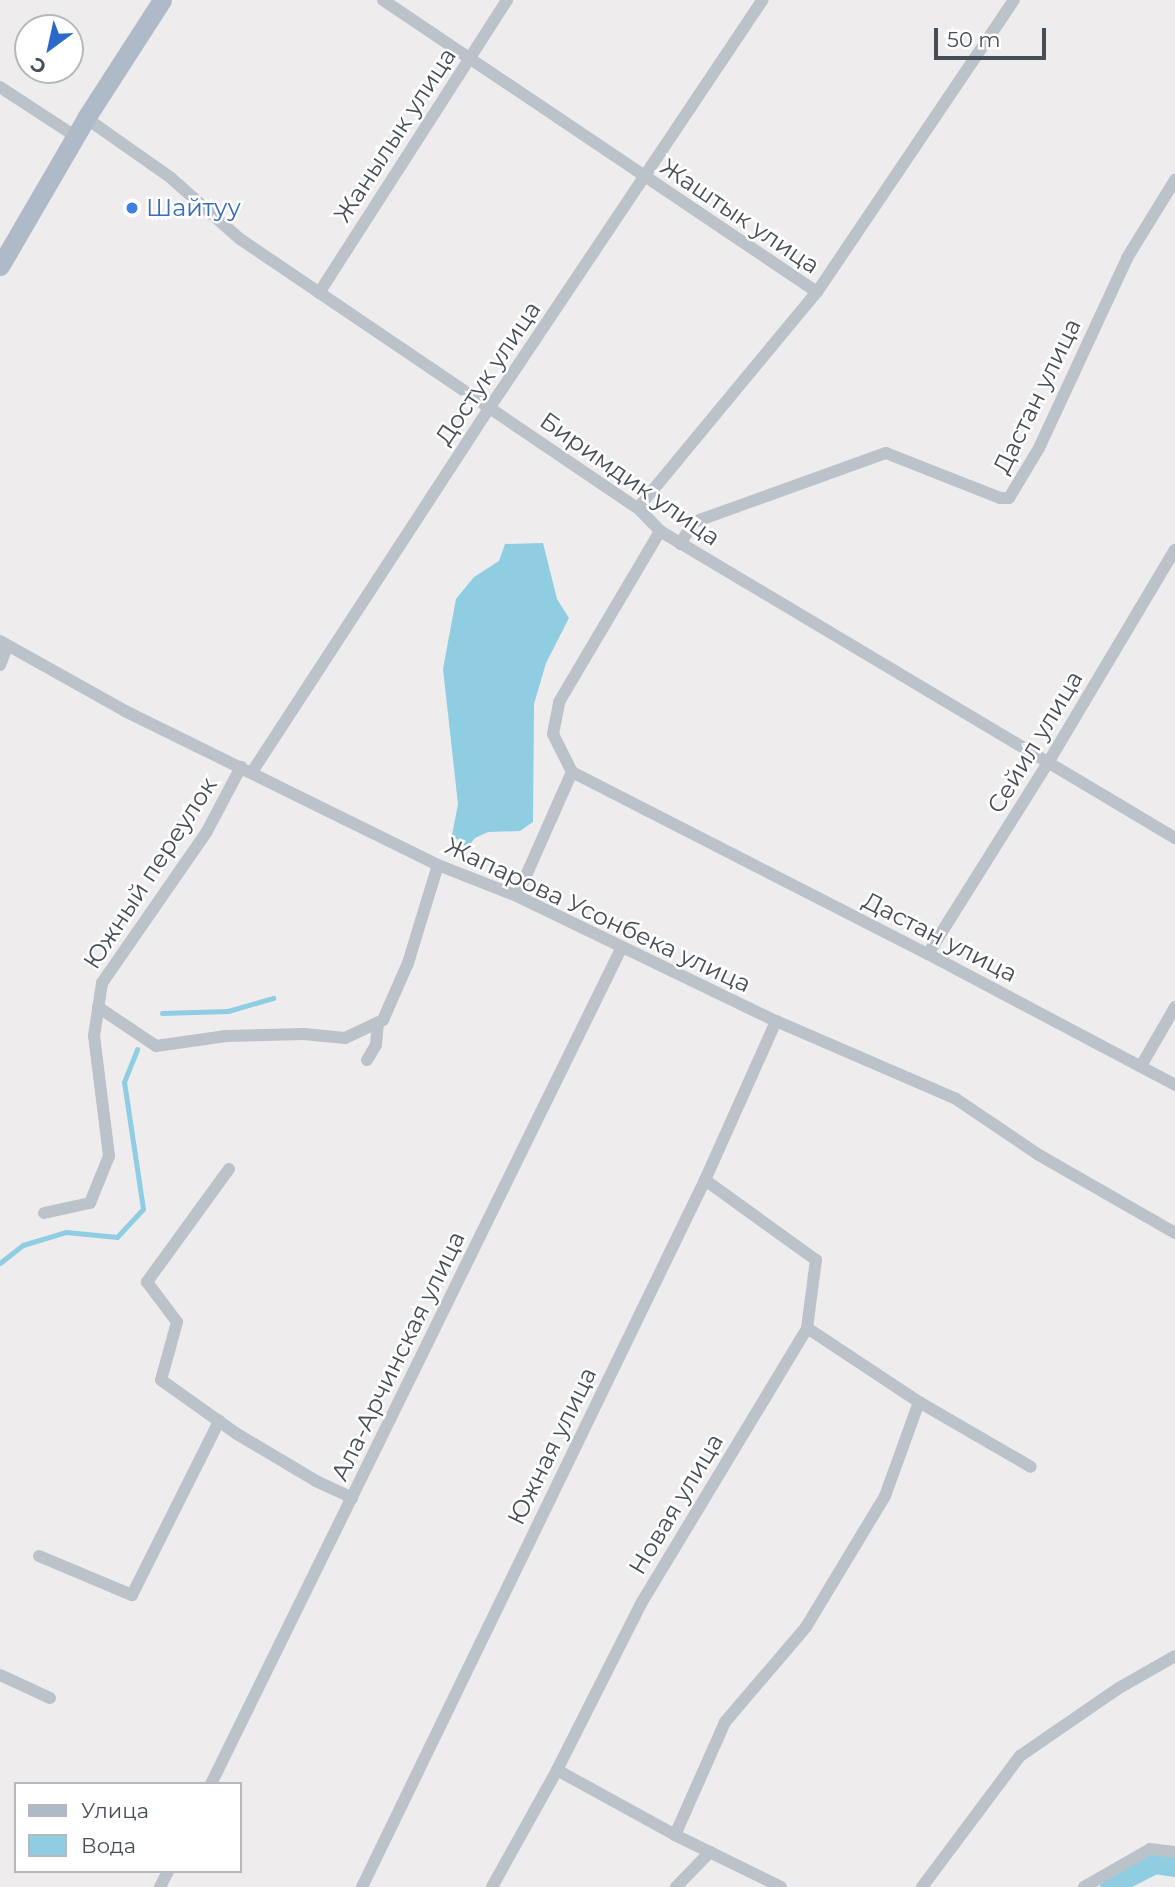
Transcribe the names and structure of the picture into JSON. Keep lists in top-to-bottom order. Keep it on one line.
{"streets":{"street":["Жанылык улица","Жаштык улица","Достук улица","Дастан улица","Биримдик улица","Сейил улица","Южный переулок","Жапарова Усонбека улица","Ала-Арчинская улица","Южная улица","Новая улица"]},"crossings":[["Жанылык улица","Жаштык улица"],["Жанылык улица","Биримдик улица"],["Жаштык улица","Достук улица"],["Достук улица","Биримдик улица"],["Достук улица","Южный переулок"],["Достук улица","Жапарова Усонбека улица"],["Дастан улица","Биримдик улица"],["Дастан улица","Сейил улица"],["Биримдик улица","Сейил улица"],["Южный переулок","Жапарова Усонбека улица"],["Жапарова Усонбека улица","Ала-Арчинская улица"],["Жапарова Усонбека улица","Южная улица"],["Южная улица","Новая улица"]],"places":["Шайтуу"],"legend":["Улица","Вода"],"scale_bar":"50 m","north":"bottom left"}
